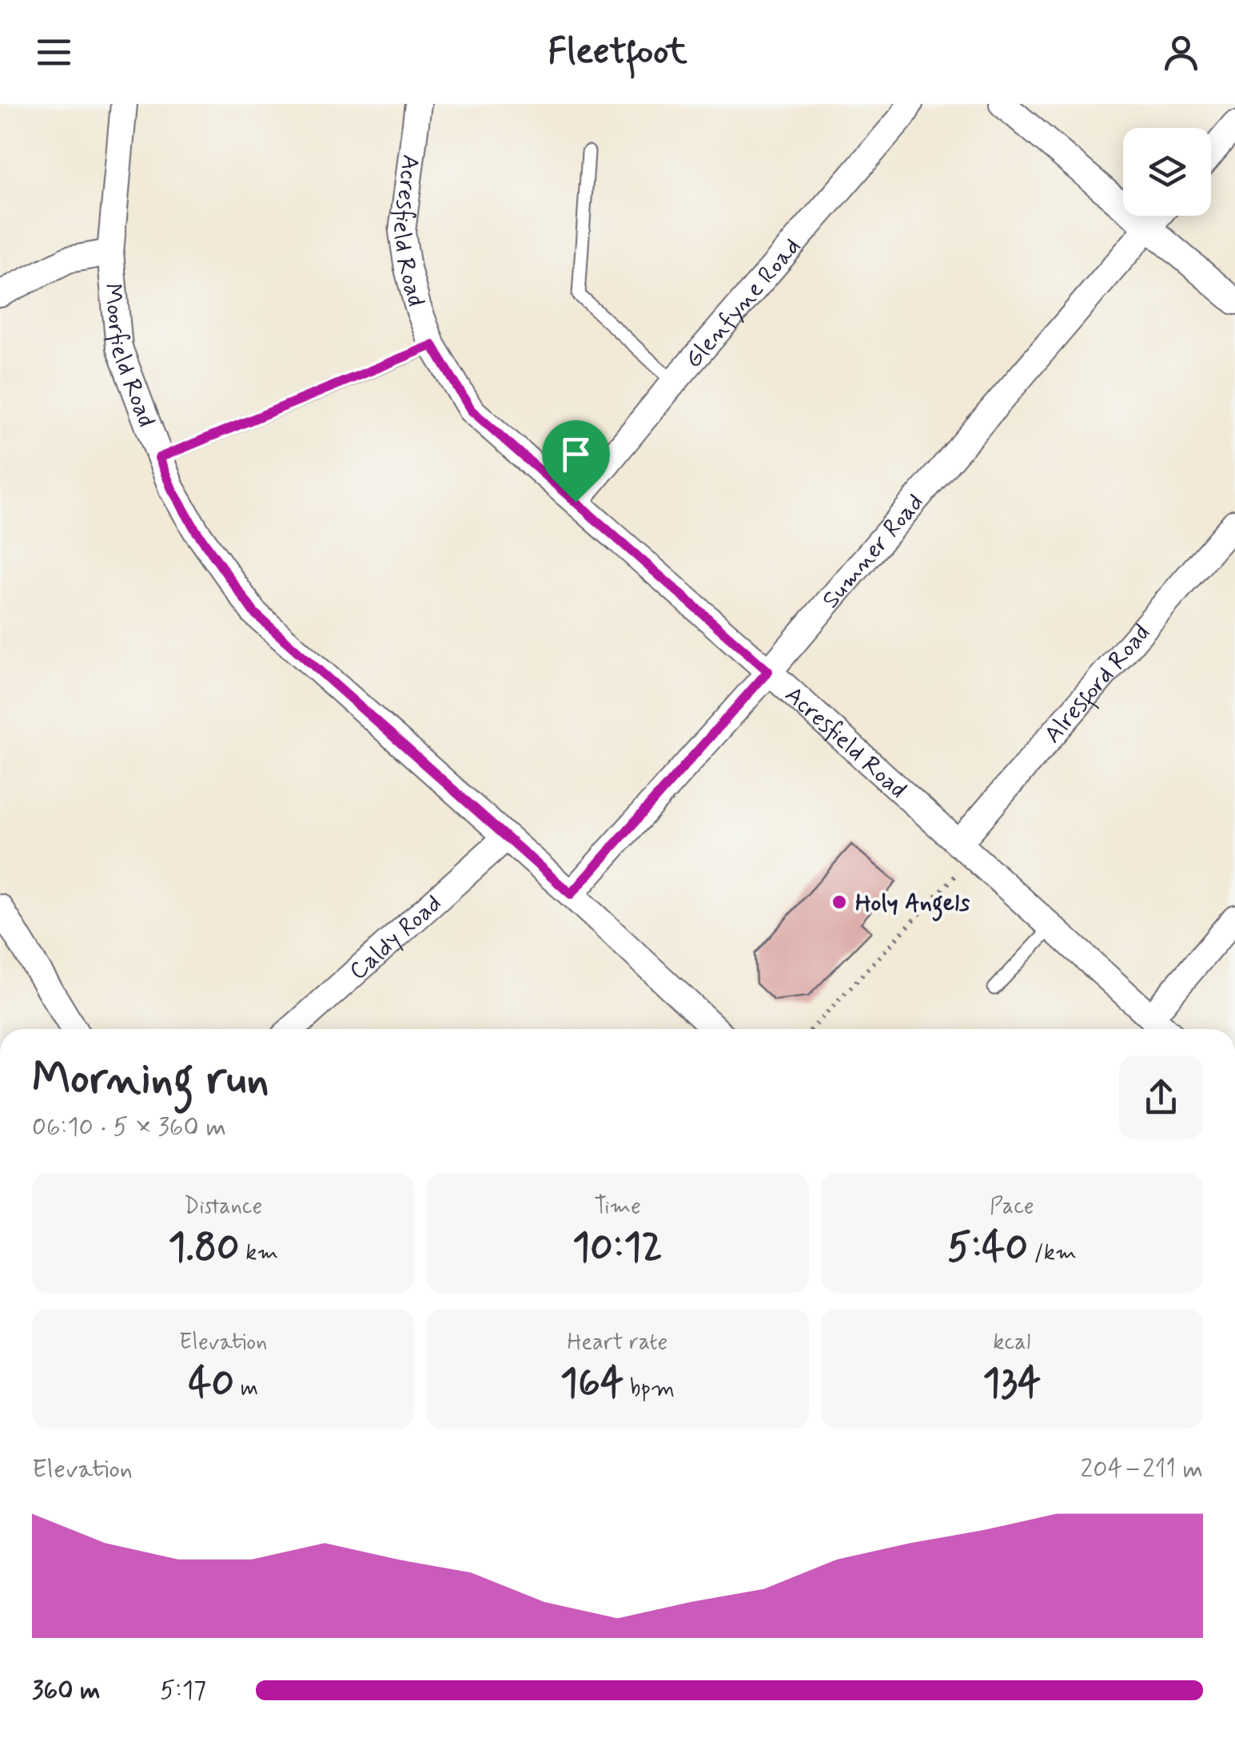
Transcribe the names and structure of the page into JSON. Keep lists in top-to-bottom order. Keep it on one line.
{"streets":{"street":["Acresfield Road","Glenfyne Road","Moorfield Road","Sumner Road","Alresford Road","Caldy Road"]},"crossings":[["Acresfield Road","Glenfyne Road"],["Acresfield Road","Sumner Road"],["Acresfield Road","Alresford Road"],["Moorfield Road","Sumner Road"],["Moorfield Road","Caldy Road"]],"places":["Holy Angels"],"page":{"header":"Fleetfoot","heading":["Morning run","06:10 · 5 × 360 m"],"stats":[["Distance","1.80 km"],["Time","10:12"],["Pace","5:40 /km"],["Elevation","40 m"],["Heart rate","164 bpm"],["kcal","134"]],"chart":["Elevation","204–211 m"],"list":[{"name":"360 m","note":"5:17"}]}}
